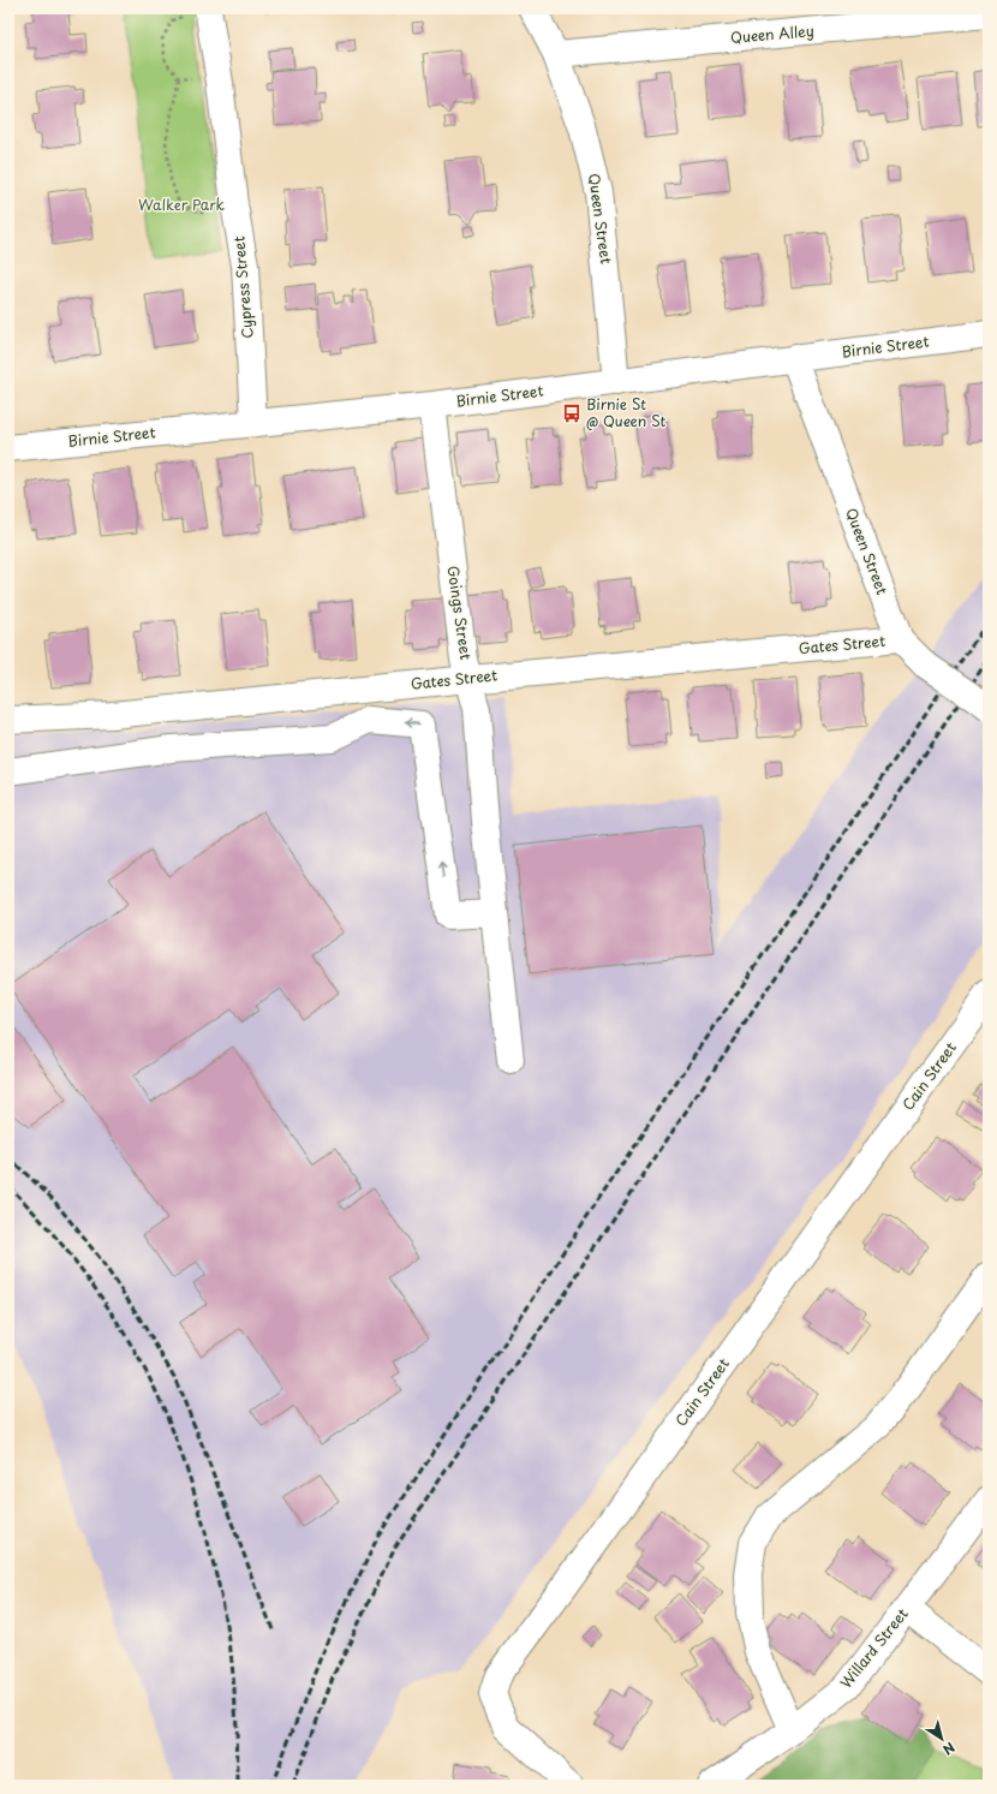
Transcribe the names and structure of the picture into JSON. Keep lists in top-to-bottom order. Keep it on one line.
{"streets":{"street":["Queen Alley","Queen Street","Cypress Street","Birnie Street","Goings Street","Gates Street","Cain Street","Willard Street"]},"crossings":[["Queen Alley","Queen Street"],["Queen Street","Birnie Street"],["Queen Street","Gates Street"],["Cypress Street","Birnie Street"],["Birnie Street","Goings Street"],["Goings Street","Gates Street"]],"parks":["Walker Park"],"places":{"bus stop":["Birnie St @ Queen St"]},"north":"bottom right"}
